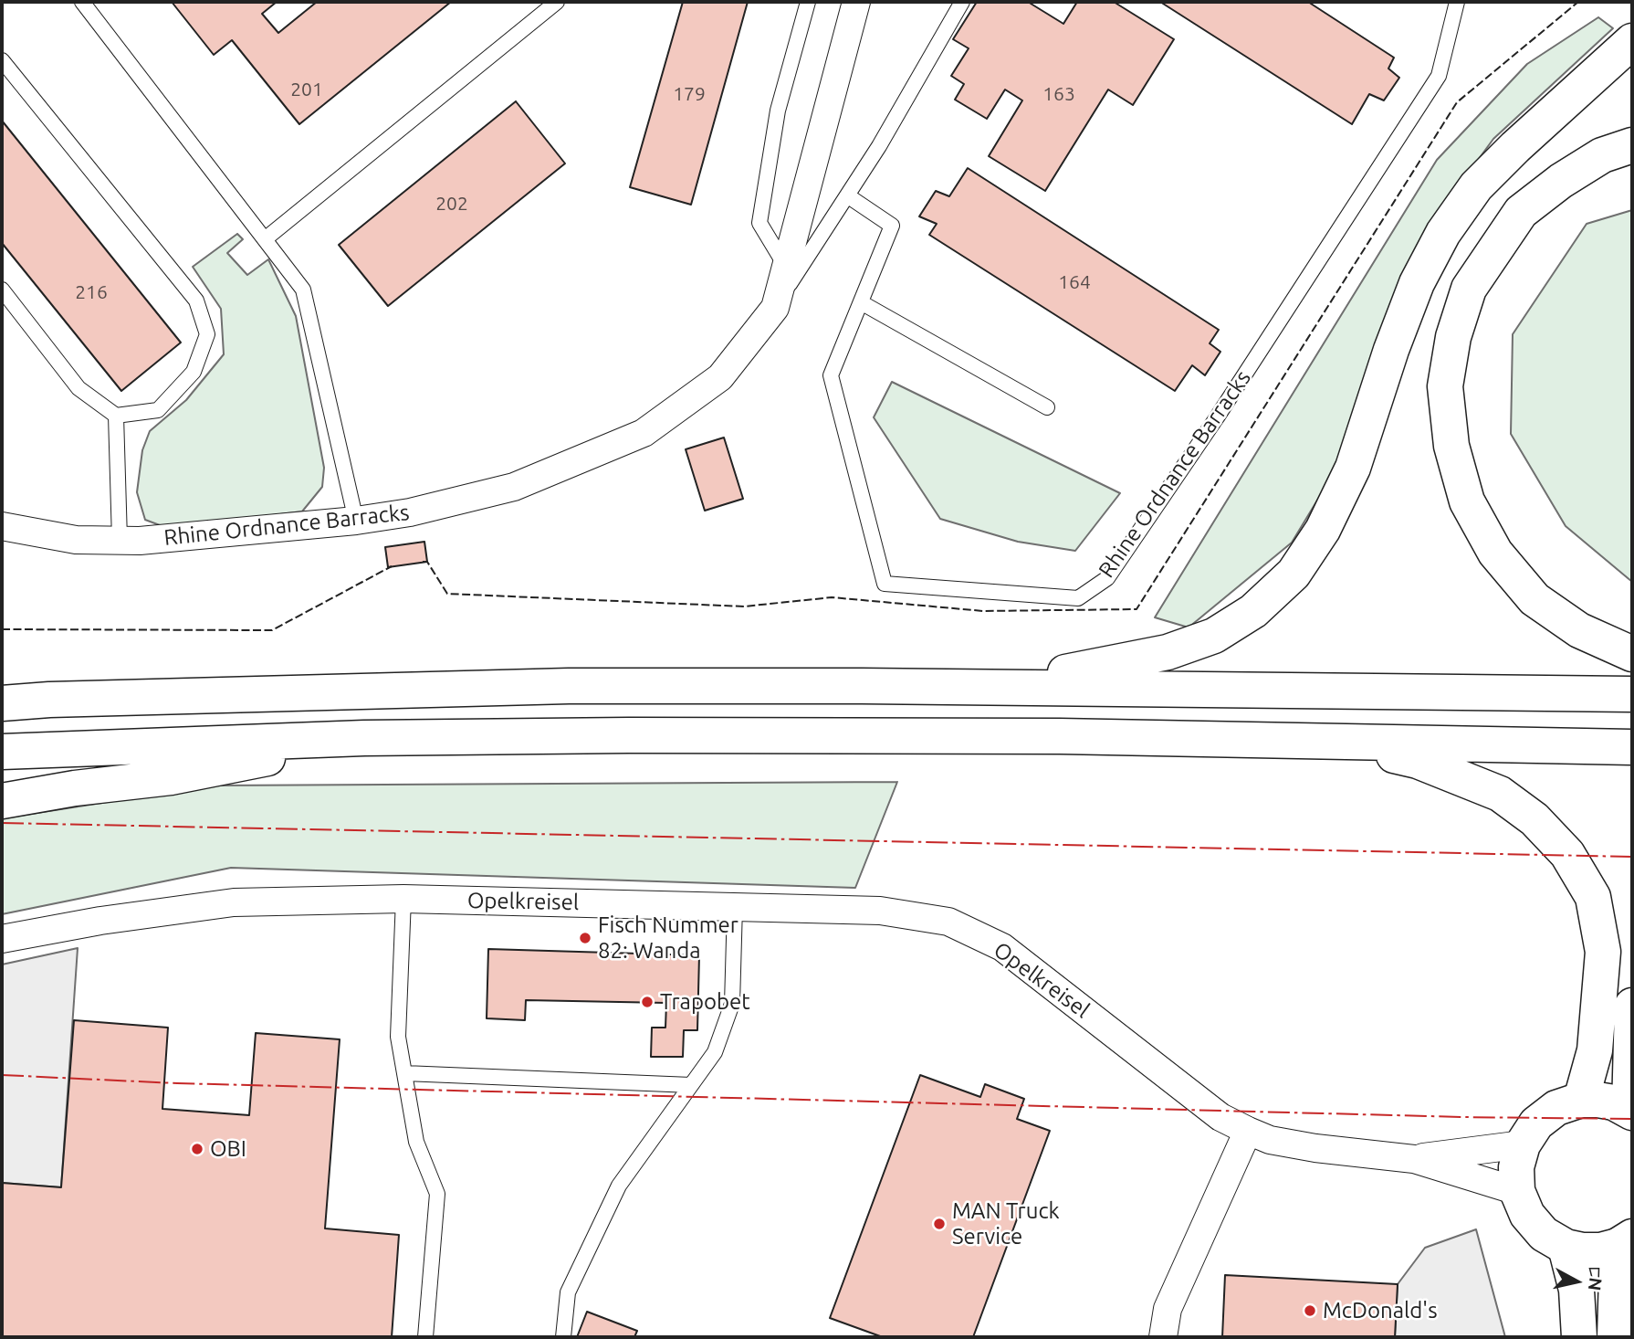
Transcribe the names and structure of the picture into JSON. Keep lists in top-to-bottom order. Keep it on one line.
{"streets":{"street":["Rhine Ordnance Barracks","Opelkreisel"]},"places":["Fisch Nummer 82: Wanda","Trapobet","OBI","MAN Truck Service","McDonald's"],"house_numbers":["201","179","163","202","164","216"],"north":"right"}
